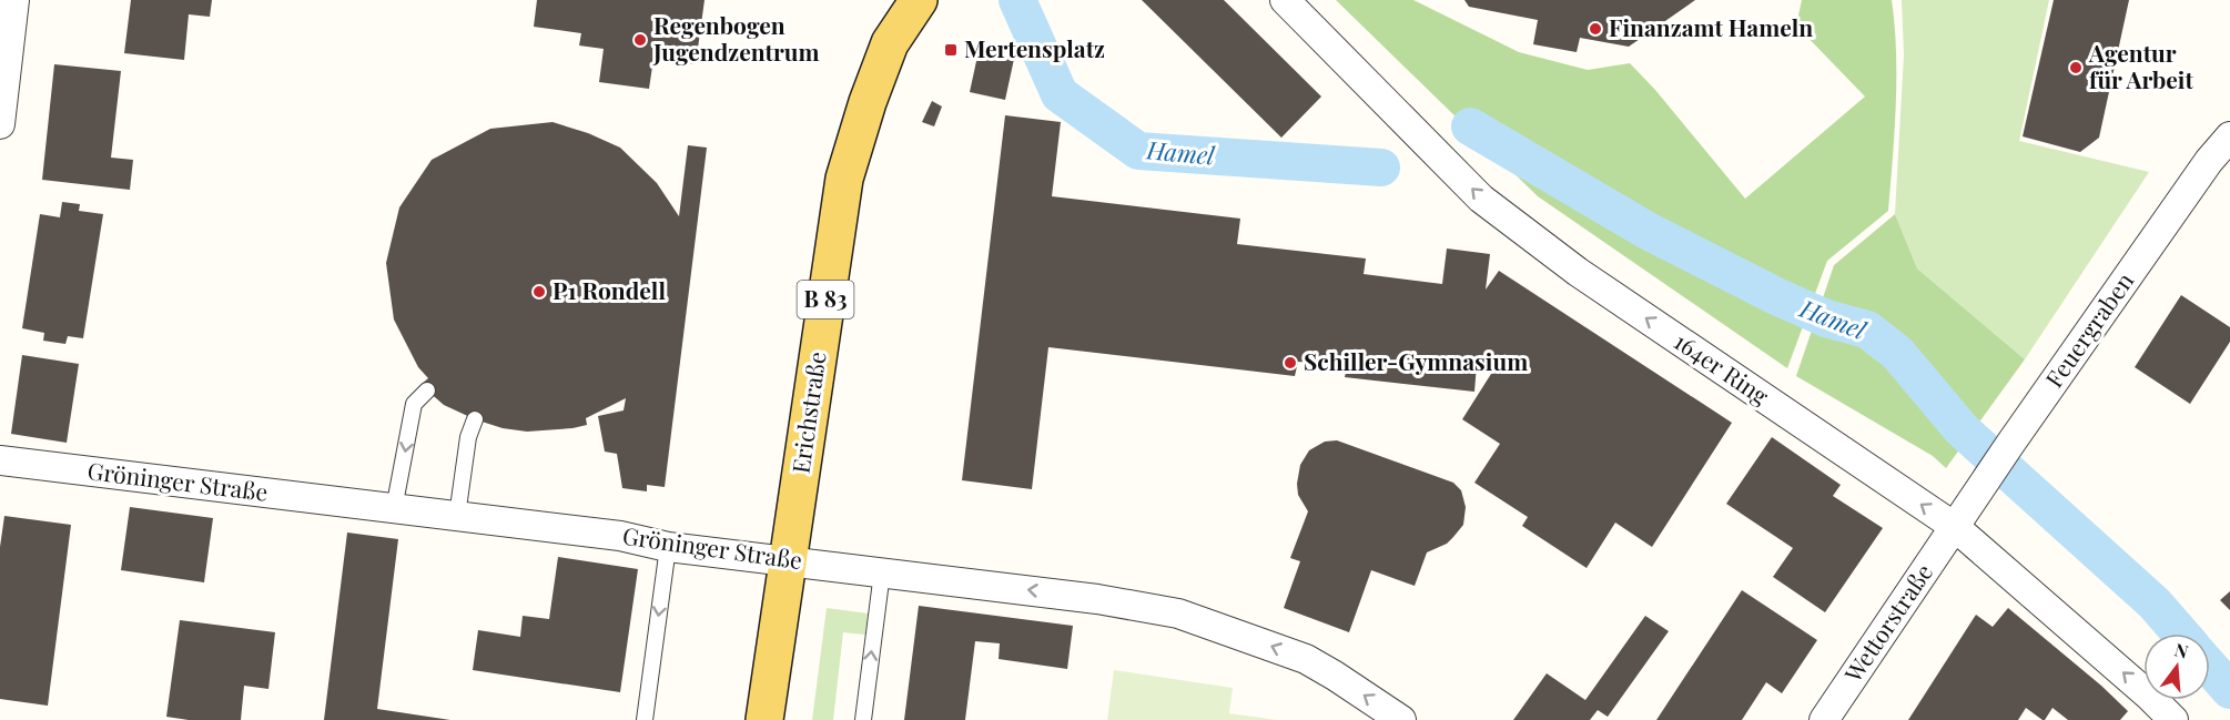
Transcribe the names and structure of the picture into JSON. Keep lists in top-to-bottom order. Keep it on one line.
{"streets":{"main road":["B 83","Erichstraße"],"street":["Feuergraben","164er Ring","Gröninger Straße","Wettorstraße"]},"crossings":[["Feuergraben","164er Ring"],["Feuergraben","Wettorstraße"],["164er Ring","Wettorstraße"],["Erichstraße","Gröninger Straße"]],"one_way":["164er Ring","Gröninger Straße"],"water":["Hamel"],"places":{"other":["Finanzamt Hameln","Regenbogen Jugendzentrum","Agentur für Arbeit","P1 Rondell","Schiller-Gymnasium"],"transit":["Mertensplatz"]},"north":"top"}
